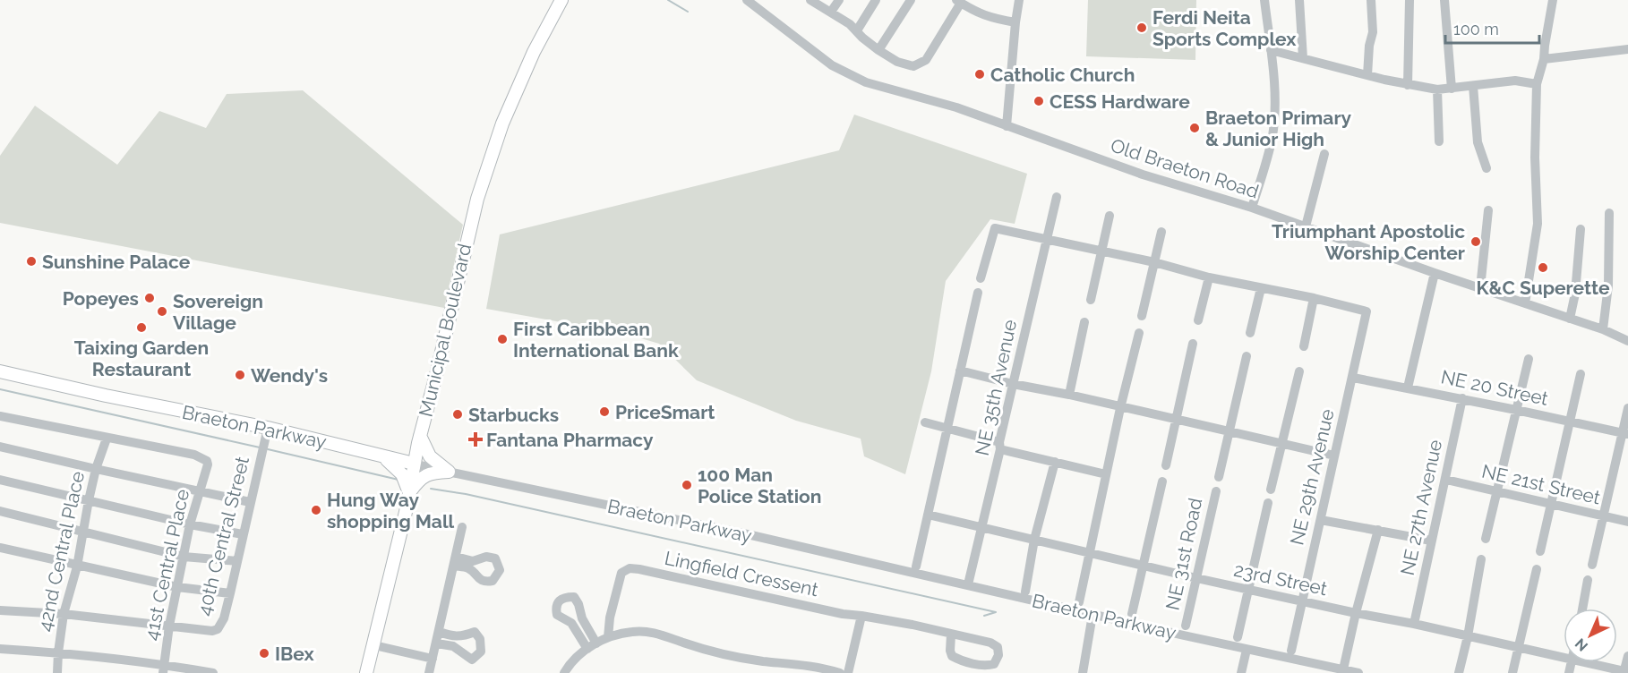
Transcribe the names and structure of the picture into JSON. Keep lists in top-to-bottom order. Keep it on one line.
{"streets":{"main road":["Municipal Boulevard","Braeton Parkway"],"street":["Old Braeton Road","NE 35th Avenue","NE 20 Street","NE 29th Avenue","NE 21st Street","NE 27th Avenue","40th Central Street","42nd Central Place","NE 31st Road","41st Central Place","Lingfield Cressent","23rd Street"]},"crossings":[["Municipal Boulevard","Braeton Parkway"],["NE 35th Avenue","Braeton Parkway"],["NE 35th Avenue","23rd Street"],["NE 20 Street","NE 29th Avenue"],["NE 20 Street","NE 27th Avenue"],["Braeton Parkway","40th Central Street"],["NE 29th Avenue","23rd Street"],["NE 21st Street","NE 27th Avenue"],["NE 27th Avenue","23rd Street"],["40th Central Street","42nd Central Place"],["40th Central Street","41st Central Place"],["42nd Central Place","41st Central Place"],["NE 31st Road","23rd Street"]],"places":{"other":["Ferdi Neita Sports Complex","Catholic Church","CESS Hardware","Braeton Primary & Junior High","Triumphant Apostolic Worship Center","Sunshine Palace","K&C Superette","Popeyes","Sovereign Village","Taixing Garden Restaurant","First Caribbean International Bank","Wendy's","PriceSmart","Starbucks","100 Man Police Station","Hung Way shopping Mall","IBex"],"health":["Fantana Pharmacy"]},"scale_bar":"100 m","north":"bottom left"}
